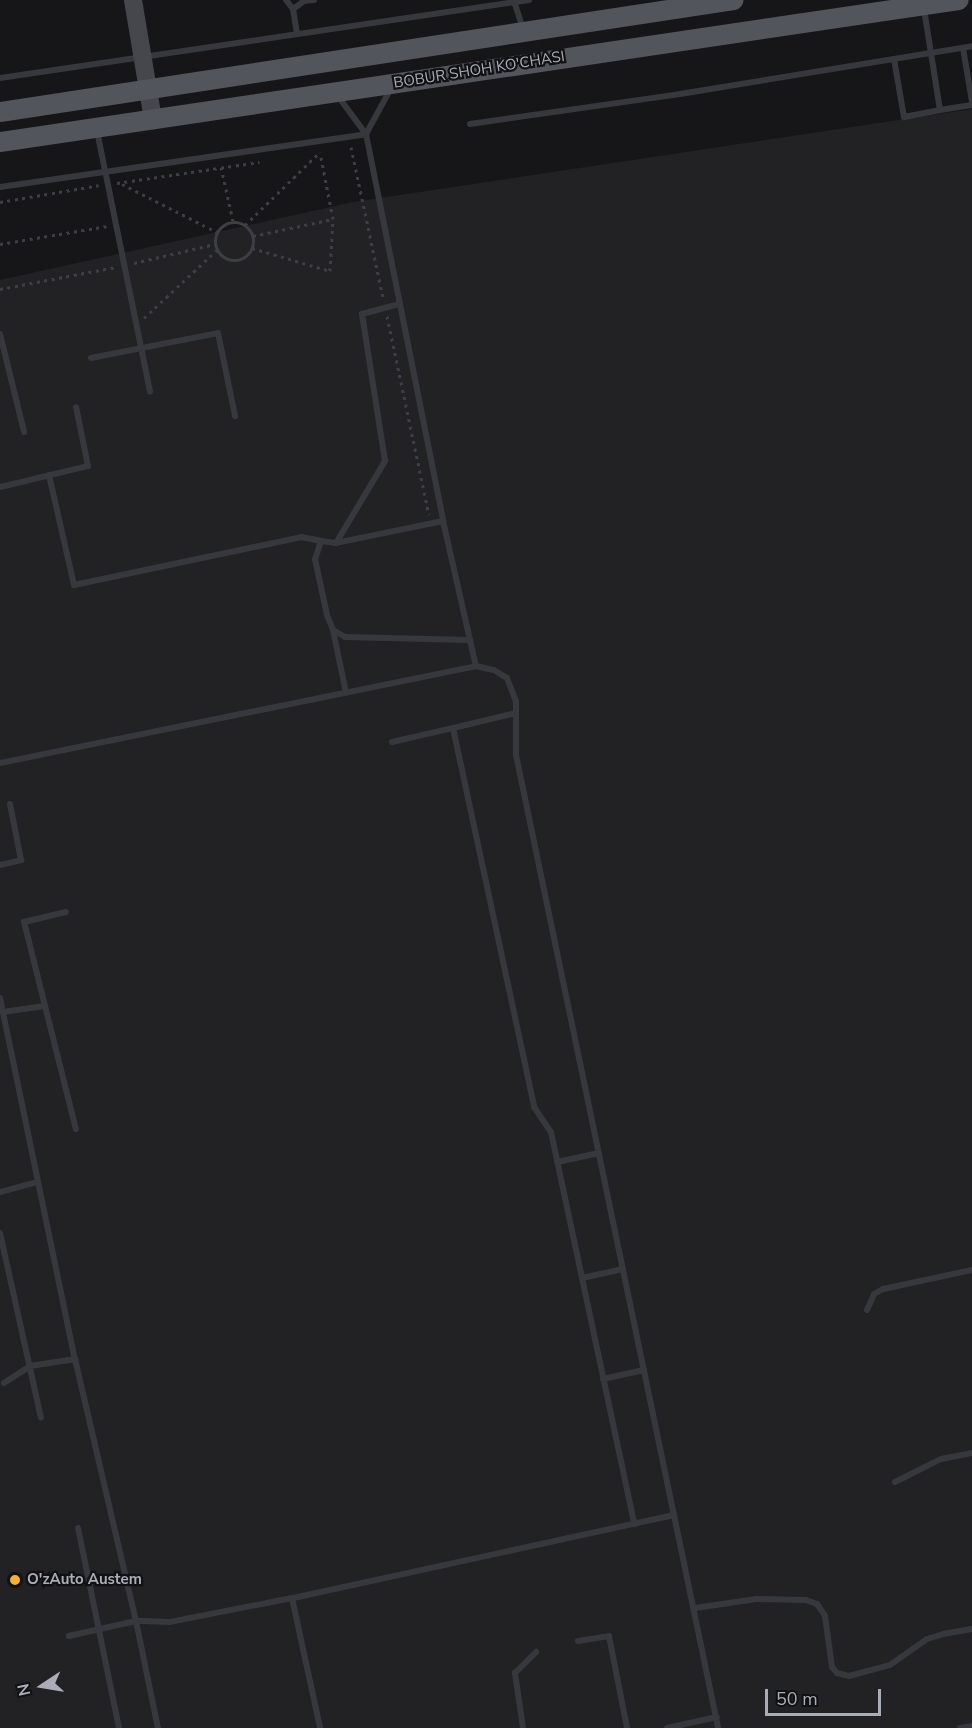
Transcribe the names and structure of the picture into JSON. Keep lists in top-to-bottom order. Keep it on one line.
{"streets":{"main road":["BOBUR SHOH KO'CHASI"]},"places":["O'zAuto Austem"],"scale_bar":"50 m","north":"left"}
